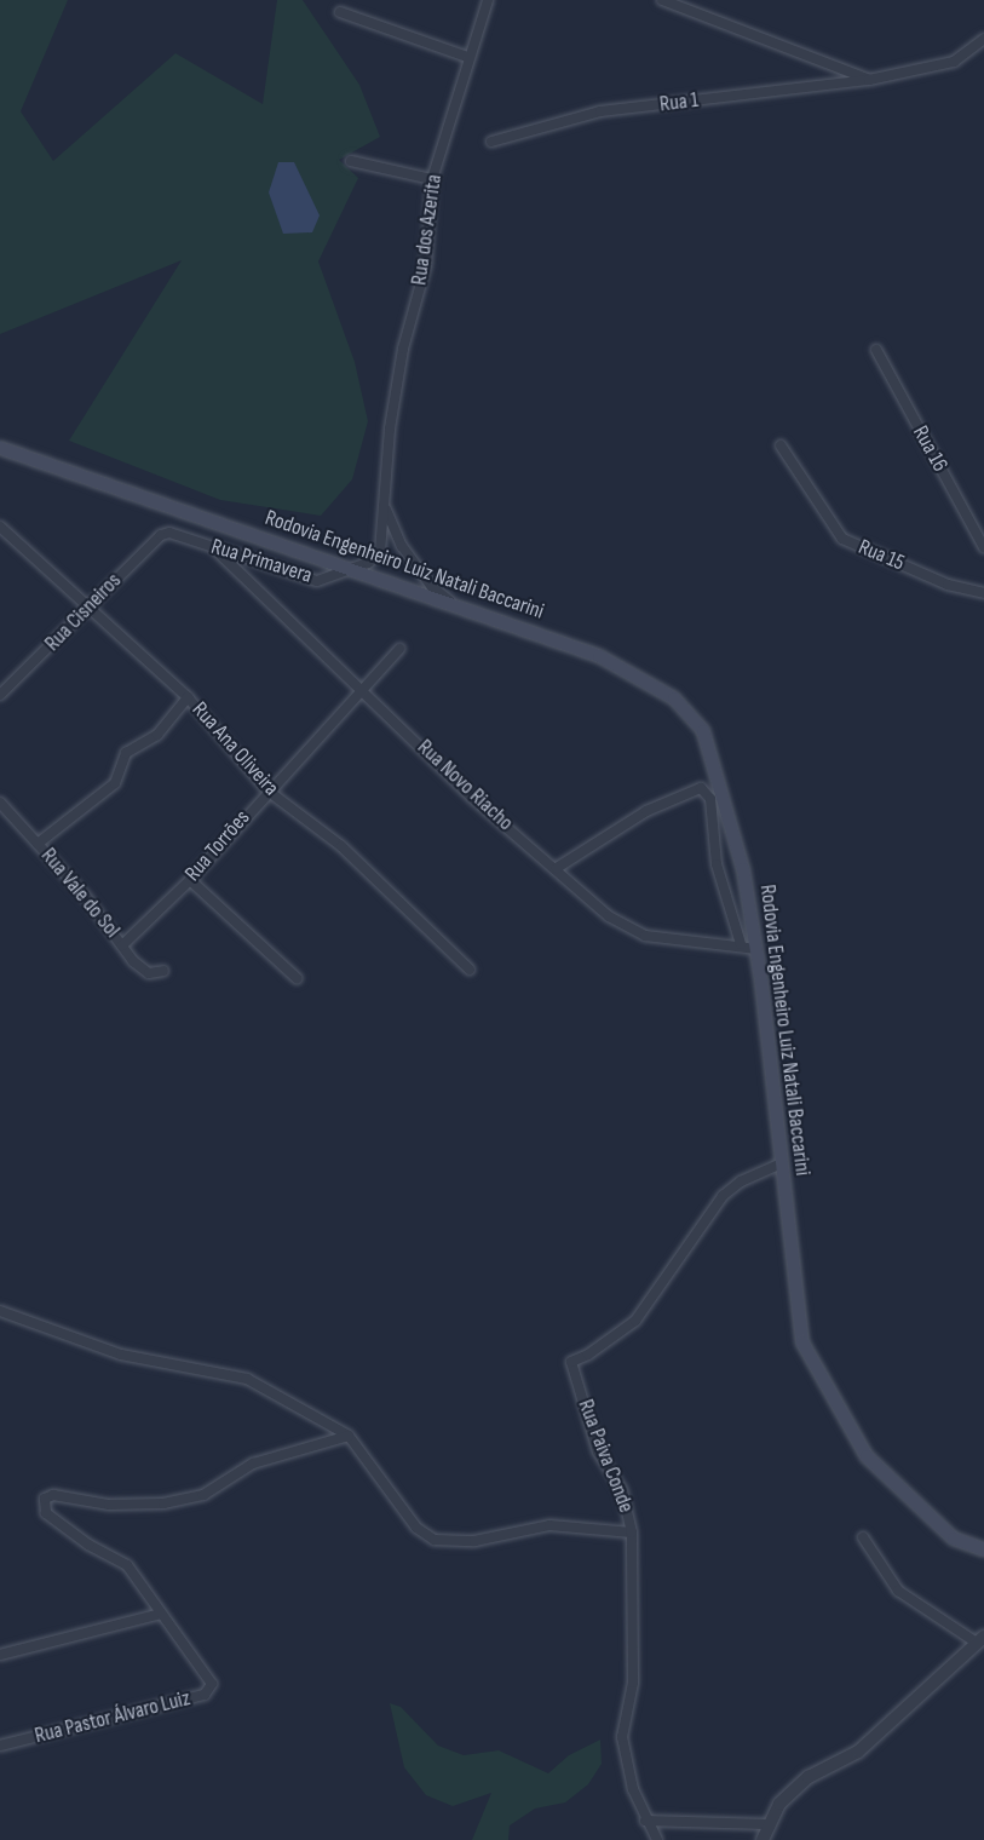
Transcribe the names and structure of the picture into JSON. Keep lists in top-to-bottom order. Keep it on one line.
{"streets":{"main road":["Rodovia Engenheiro Luiz Natali Baccarini"],"street":["Rua 1","Rua dos Azerita","Rua 16","Rua 15","Rua Primavera","Rua Cisneiros","Rua Ana Oliveira","Rua Novo Riacho","Rua Torrões","Rua Vale do Sol","Rua Paiva Conde","Rua Pastor Álvaro Luiz"]},"crossings":[["Rua dos Azerita","Rua Primavera"],["Rua dos Azerita","Rodovia Engenheiro Luiz Natali Baccarini"],["Rua Primavera","Rodovia Engenheiro Luiz Natali Baccarini"],["Rua Primavera","Rua Cisneiros"],["Rua Primavera","Rua Novo Riacho"],["Rodovia Engenheiro Luiz Natali Baccarini","Rua Novo Riacho"],["Rodovia Engenheiro Luiz Natali Baccarini","Rua Paiva Conde"],["Rua Cisneiros","Rua Ana Oliveira"],["Rua Ana Oliveira","Rua Torrões"],["Rua Novo Riacho","Rua Torrões"],["Rua Torrões","Rua Vale do Sol"]]}
